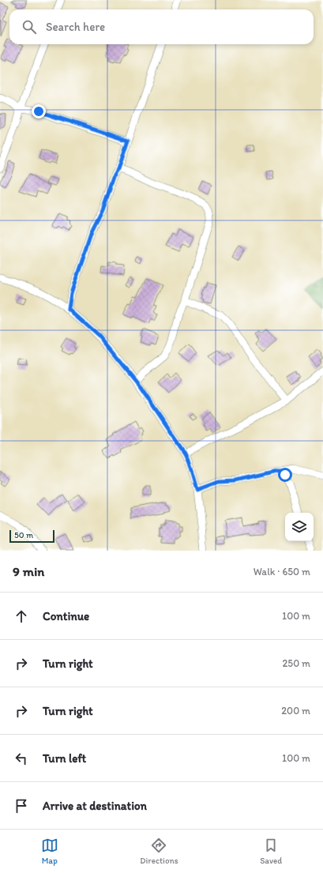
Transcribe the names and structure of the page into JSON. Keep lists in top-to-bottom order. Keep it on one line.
{"scale_bar":"50 m","page":{"search":"Search here","scale":"50 m","heading":["9 min","Walk · 650 m"],"list":[["Continue","100 m"],["Turn right","250 m"],["Turn right","200 m"],["Turn left","100 m"],"Arrive at destination"],"nav":["Map","Directions","Saved"]}}
